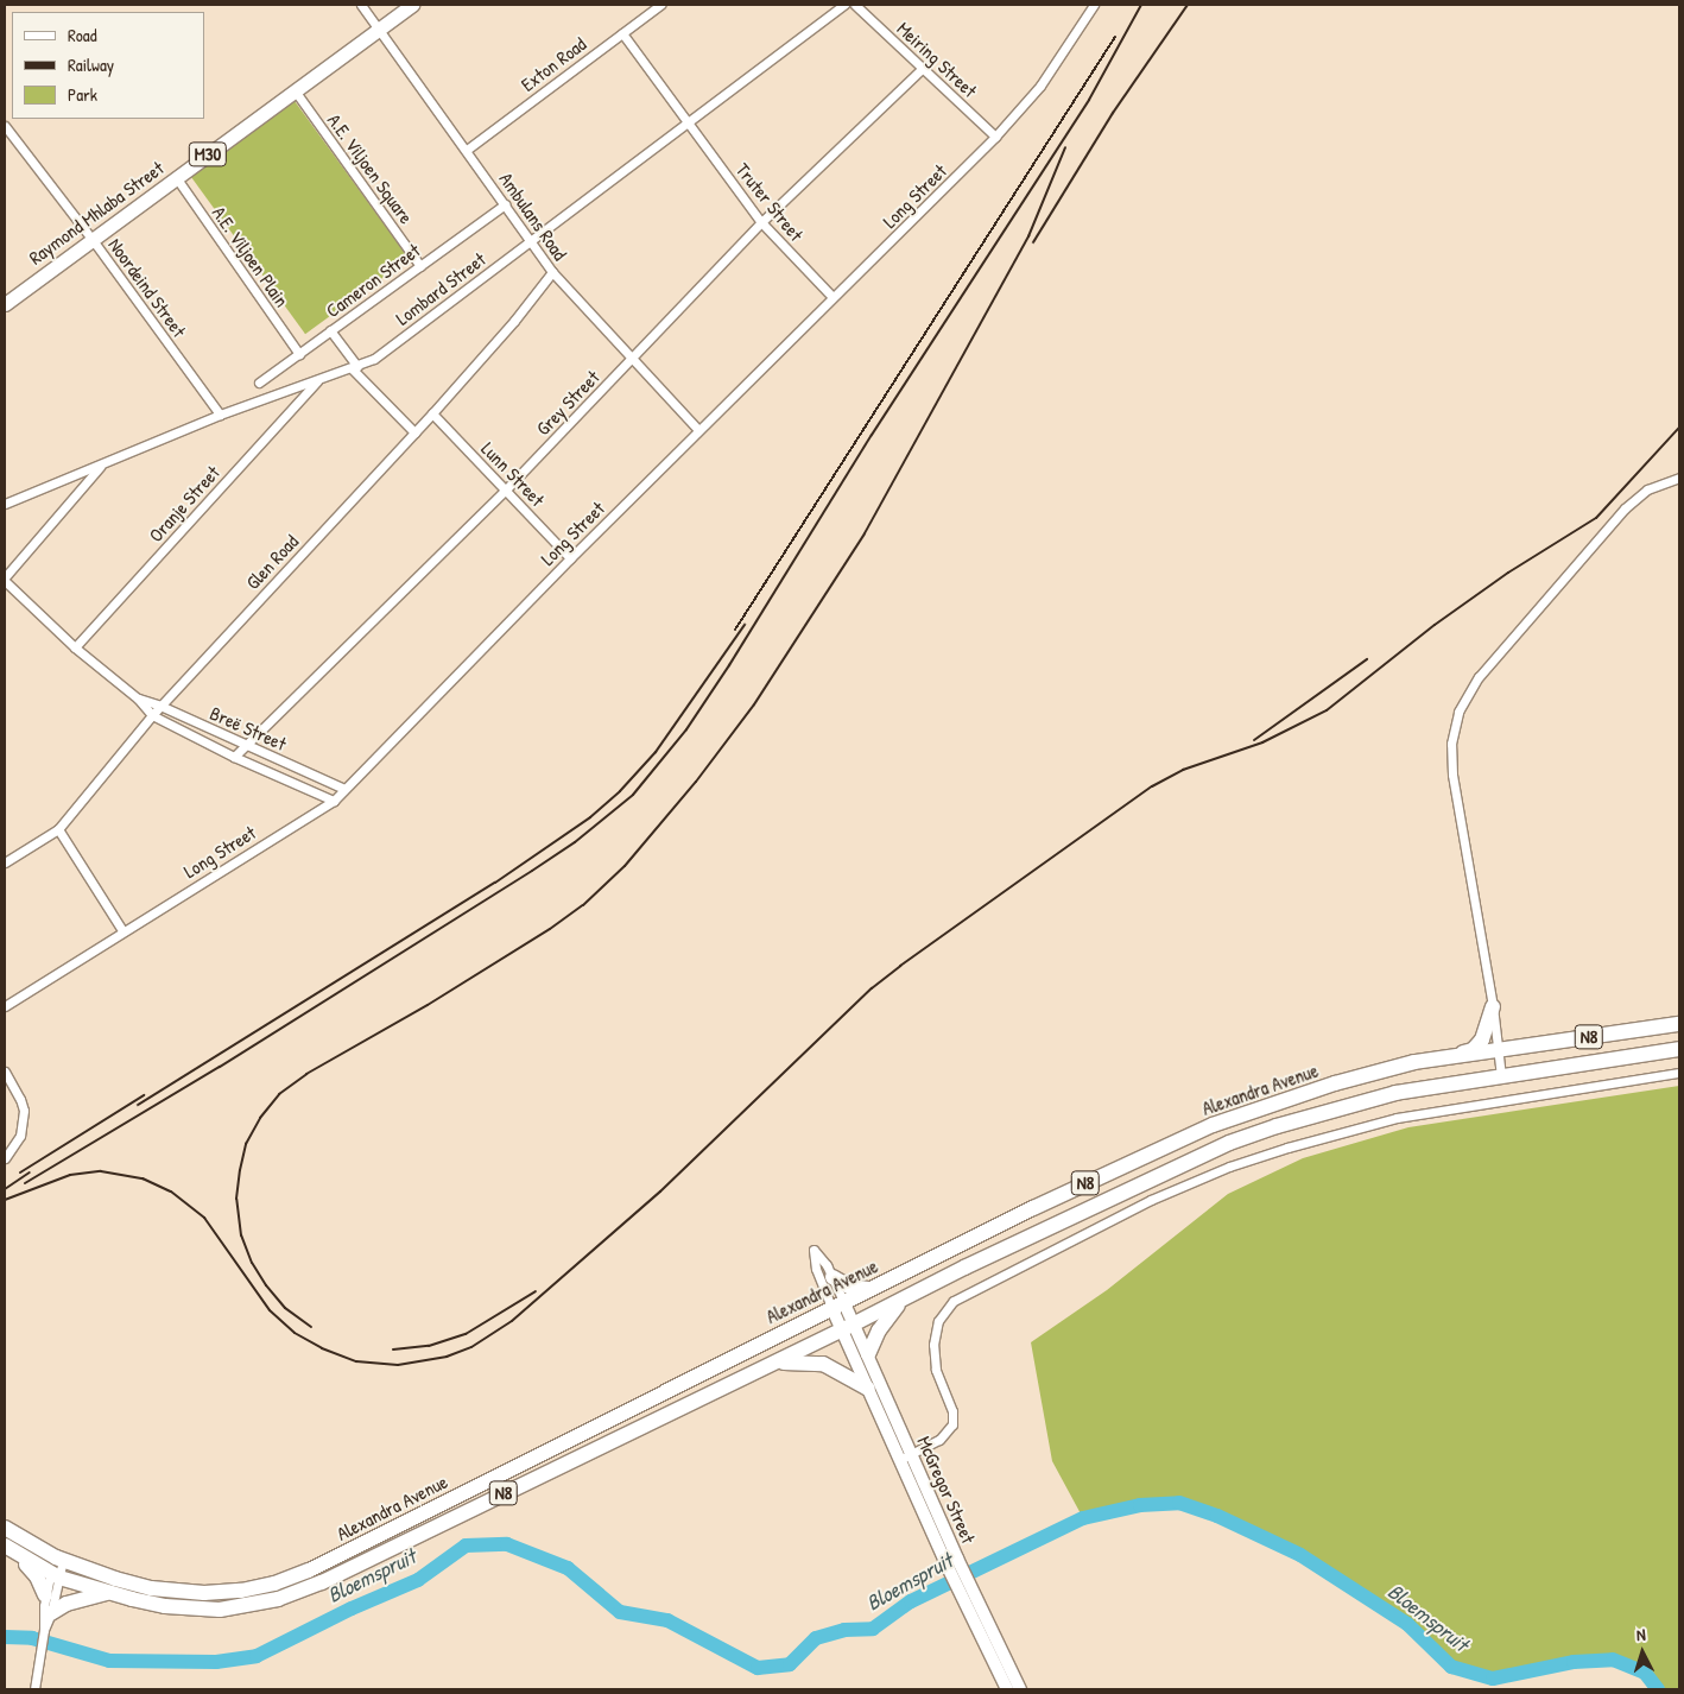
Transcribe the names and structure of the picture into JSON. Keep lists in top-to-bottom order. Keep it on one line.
{"streets":{"highway":["N8","Alexandra Avenue"],"main road":["M30","Raymond Mhlaba Street","McGregor Street"],"street":["Meiring Street","Exton Road","A.E. Viljoen Square","Long Street","Truter Street","Ambulans Road","A.E. Viljoen Plain","Cameron Street","Noordeind Street","Lombard Street","Grey Street","Lunn Street","Oranje Street","Glen Road","Breë Street"]},"crossings":[["Meiring Street","Long Street"],["Meiring Street","Grey Street"],["Exton Road","Truter Street"],["Exton Road","Ambulans Road"],["A.E. Viljoen Square","Raymond Mhlaba Street"],["A.E. Viljoen Square","Cameron Street"],["Long Street","Truter Street"],["Long Street","Ambulans Road"],["Long Street","Lunn Street"],["Long Street","Breë Street"],["Truter Street","Lombard Street"],["Truter Street","Grey Street"],["Raymond Mhlaba Street","Ambulans Road"],["Raymond Mhlaba Street","A.E. Viljoen Plain"],["Raymond Mhlaba Street","Noordeind Street"],["Ambulans Road","Cameron Street"],["Ambulans Road","Lombard Street"],["Ambulans Road","Grey Street"],["Ambulans Road","Glen Road"],["A.E. Viljoen Plain","Cameron Street"],["Noordeind Street","Lombard Street"],["Lombard Street","Oranje Street"],["Grey Street","Lunn Street"],["Grey Street","Breë Street"],["Lunn Street","Glen Road"],["Oranje Street","Breë Street"],["Glen Road","Breë Street"],["Alexandra Avenue","McGregor Street"]],"water":["Bloemspruit"],"legend":["Road","Railway","Park"],"north":"top"}
